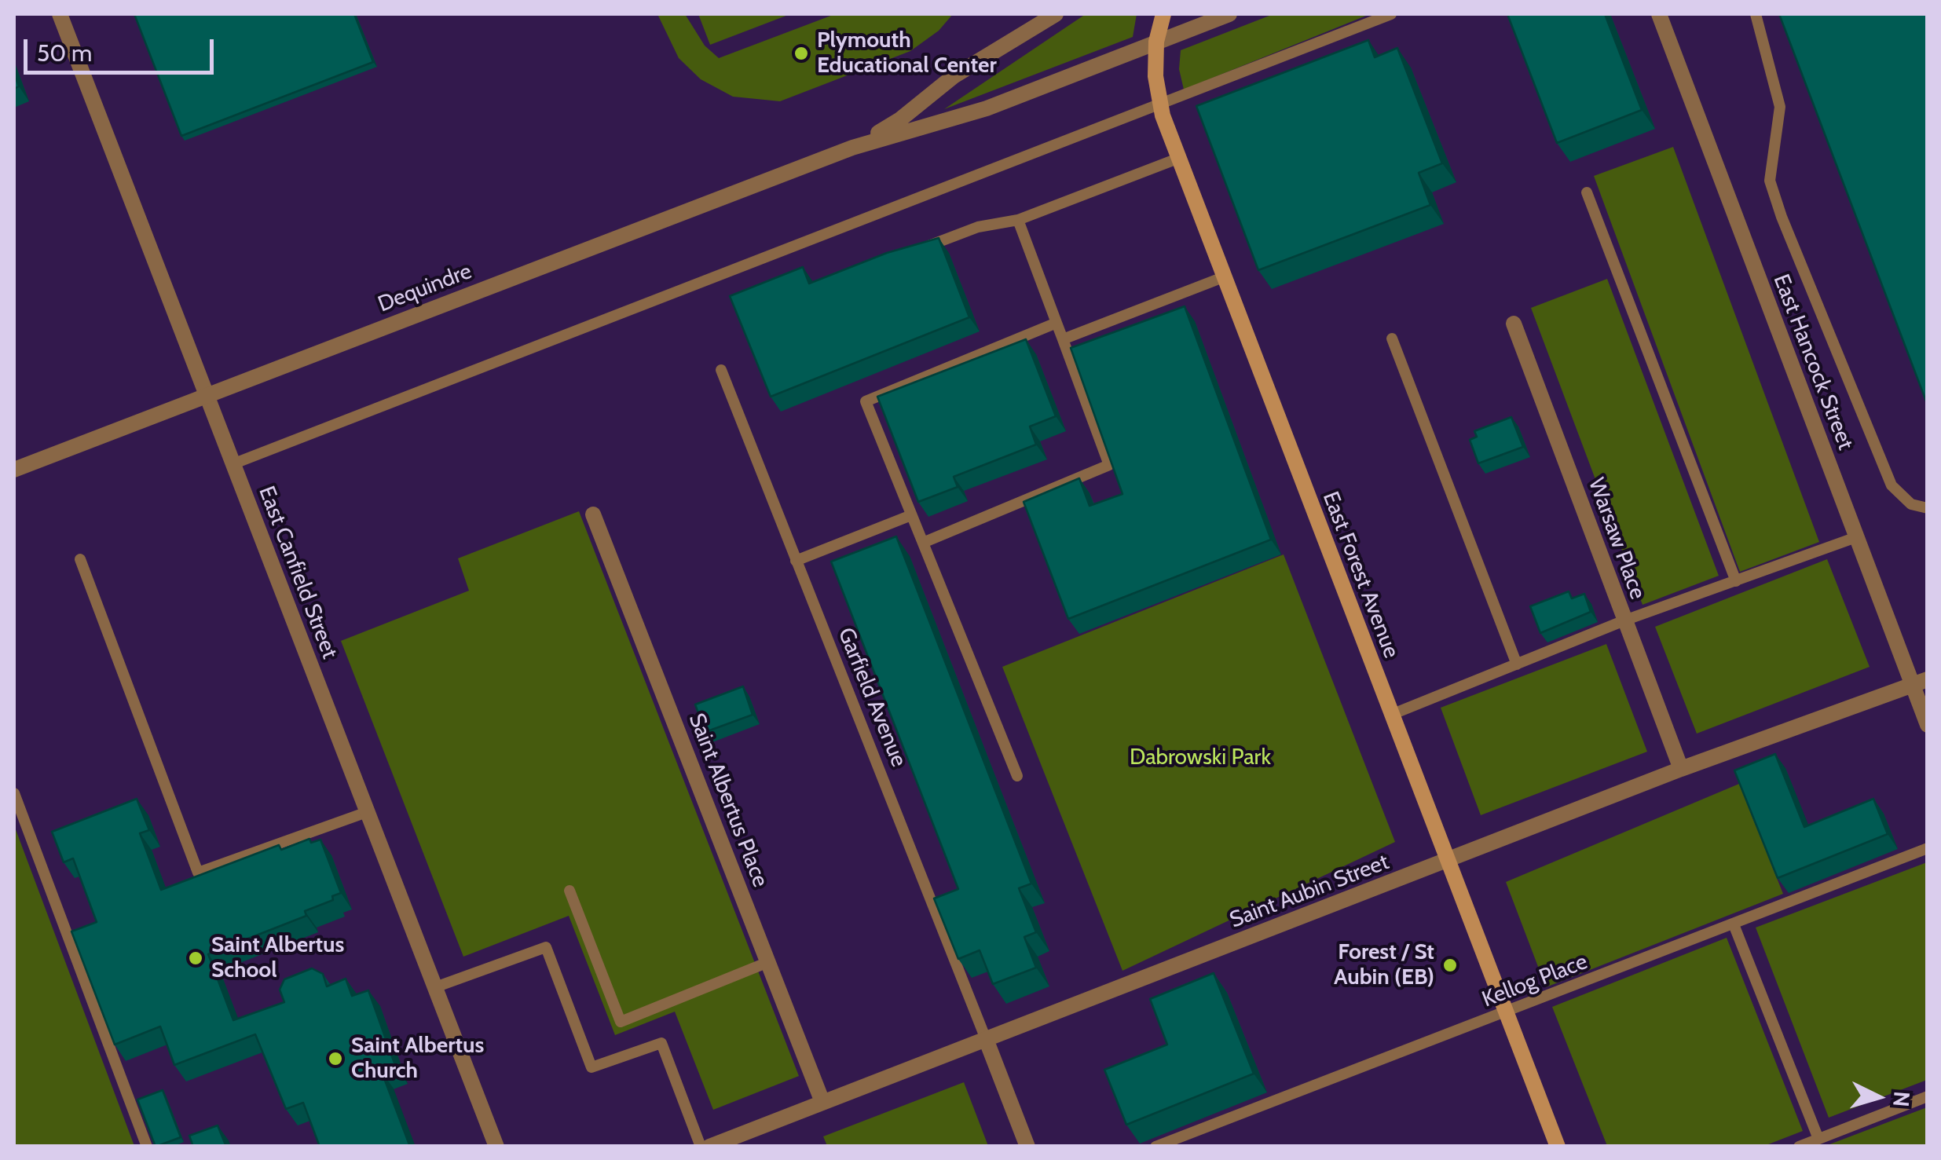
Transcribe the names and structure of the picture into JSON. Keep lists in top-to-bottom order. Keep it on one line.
{"streets":{"main road":["East Forest Avenue"],"street":["Dequindre","East Hancock Street","Warsaw Place","East Canfield Street","Saint Albertus Place","Saint Aubin Street"],"lane":["Garfield Avenue","Kellog Place"]},"crossings":[["Dequindre","East Canfield Street"],["Dequindre","East Forest Avenue"],["East Hancock Street","Saint Aubin Street"],["Warsaw Place","Saint Aubin Street"],["East Forest Avenue","Saint Aubin Street"],["East Forest Avenue","Kellog Place"],["Garfield Avenue","Saint Aubin Street"],["Saint Albertus Place","Saint Aubin Street"]],"parks":["Dabrowski Park"],"places":["Plymouth Educational Center","Saint Albertus School","Forest / St Aubin (EB)","Saint Albertus Church"],"scale_bar":"50 m","north":"right"}
